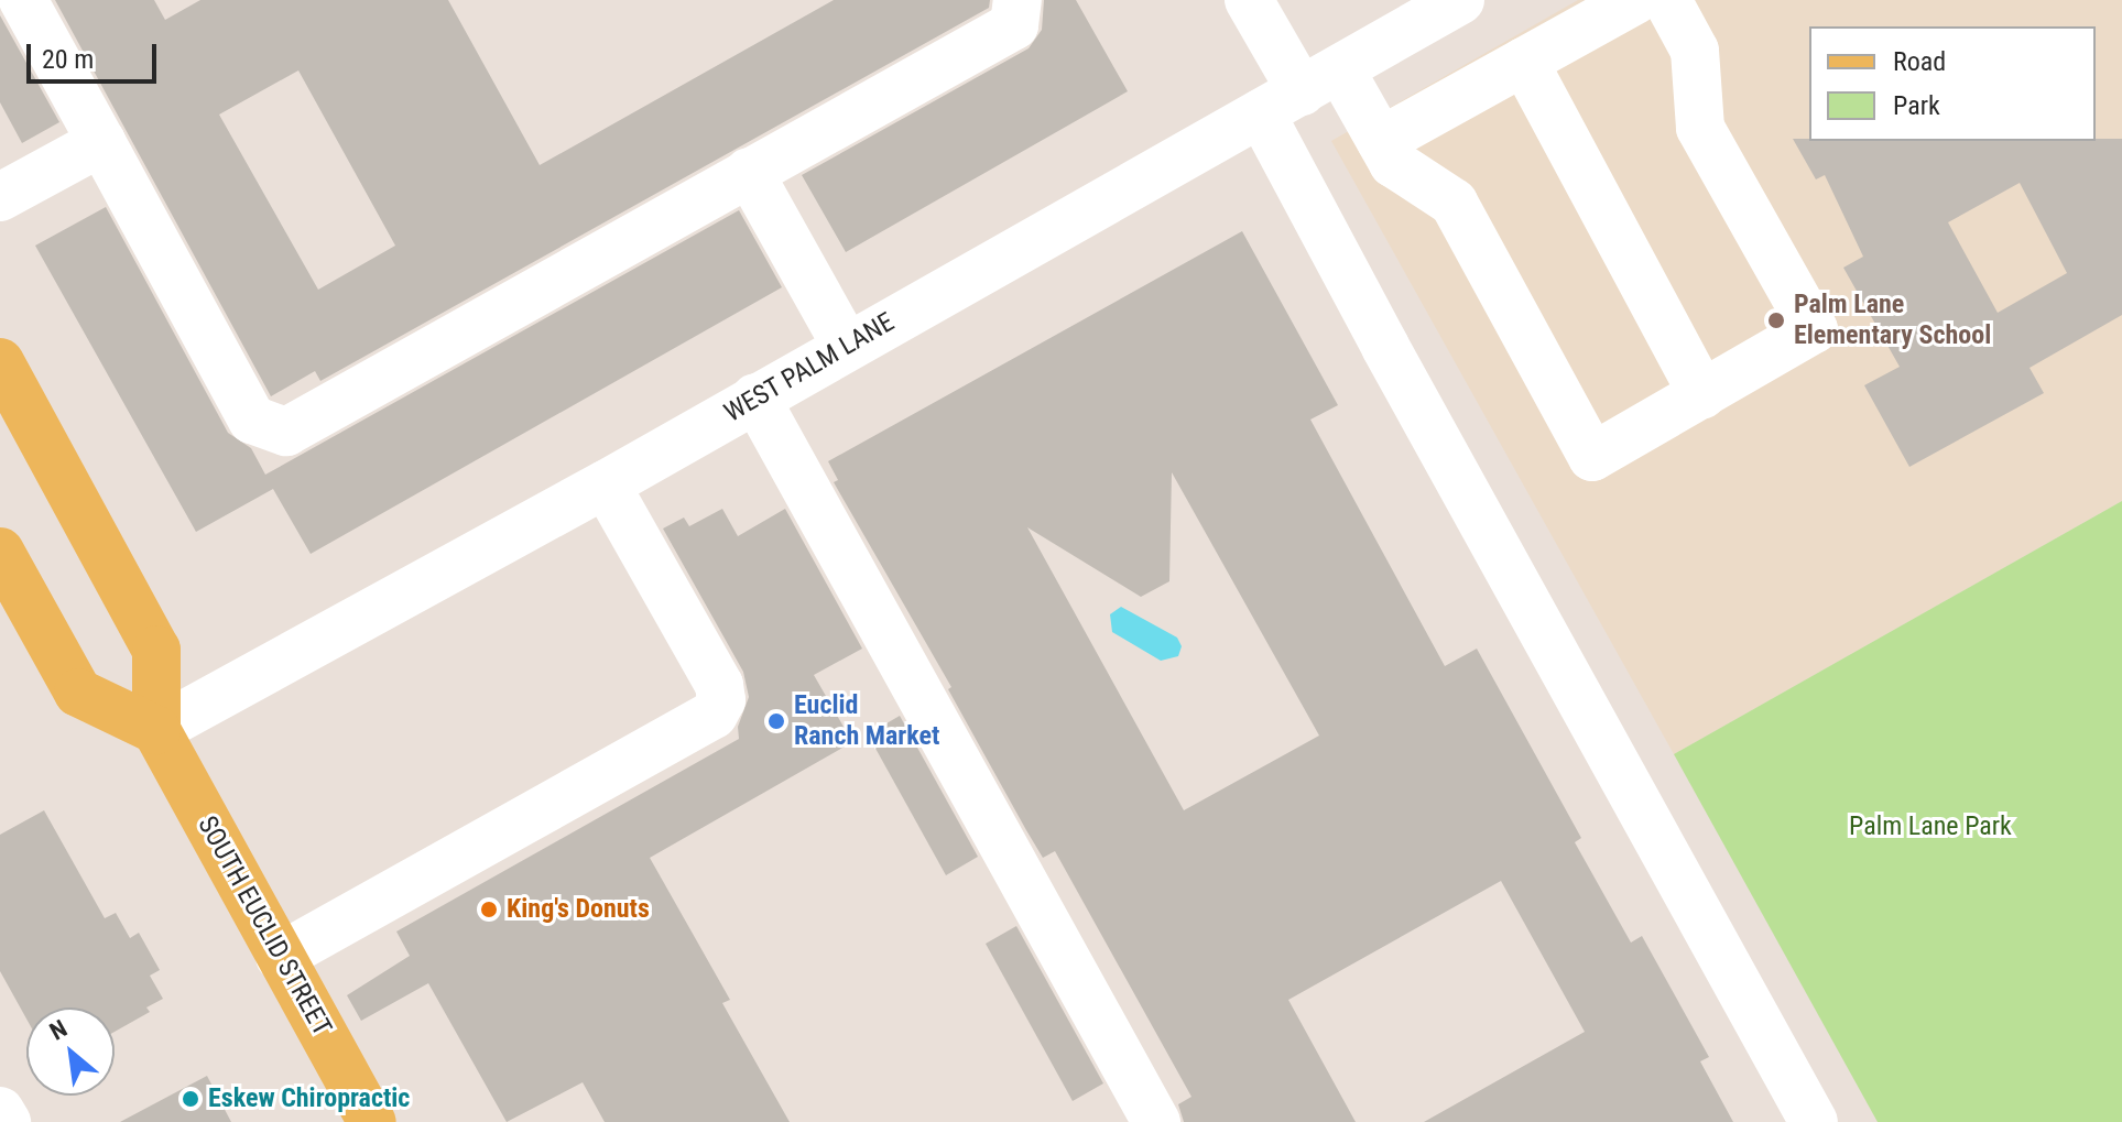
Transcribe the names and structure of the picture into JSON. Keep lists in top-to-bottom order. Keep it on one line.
{"streets":{"main road":["SOUTH EUCLID STREET"],"street":["WEST PALM LANE"]},"crossings":[["WEST PALM LANE","SOUTH EUCLID STREET"]],"parks":["Palm Lane Park"],"places":["Palm Lane Elementary School","Euclid Ranch Market","King's Donuts","Eskew Chiropractic"],"legend":["Road","Park"],"scale_bar":"20 m","north":"top left"}
